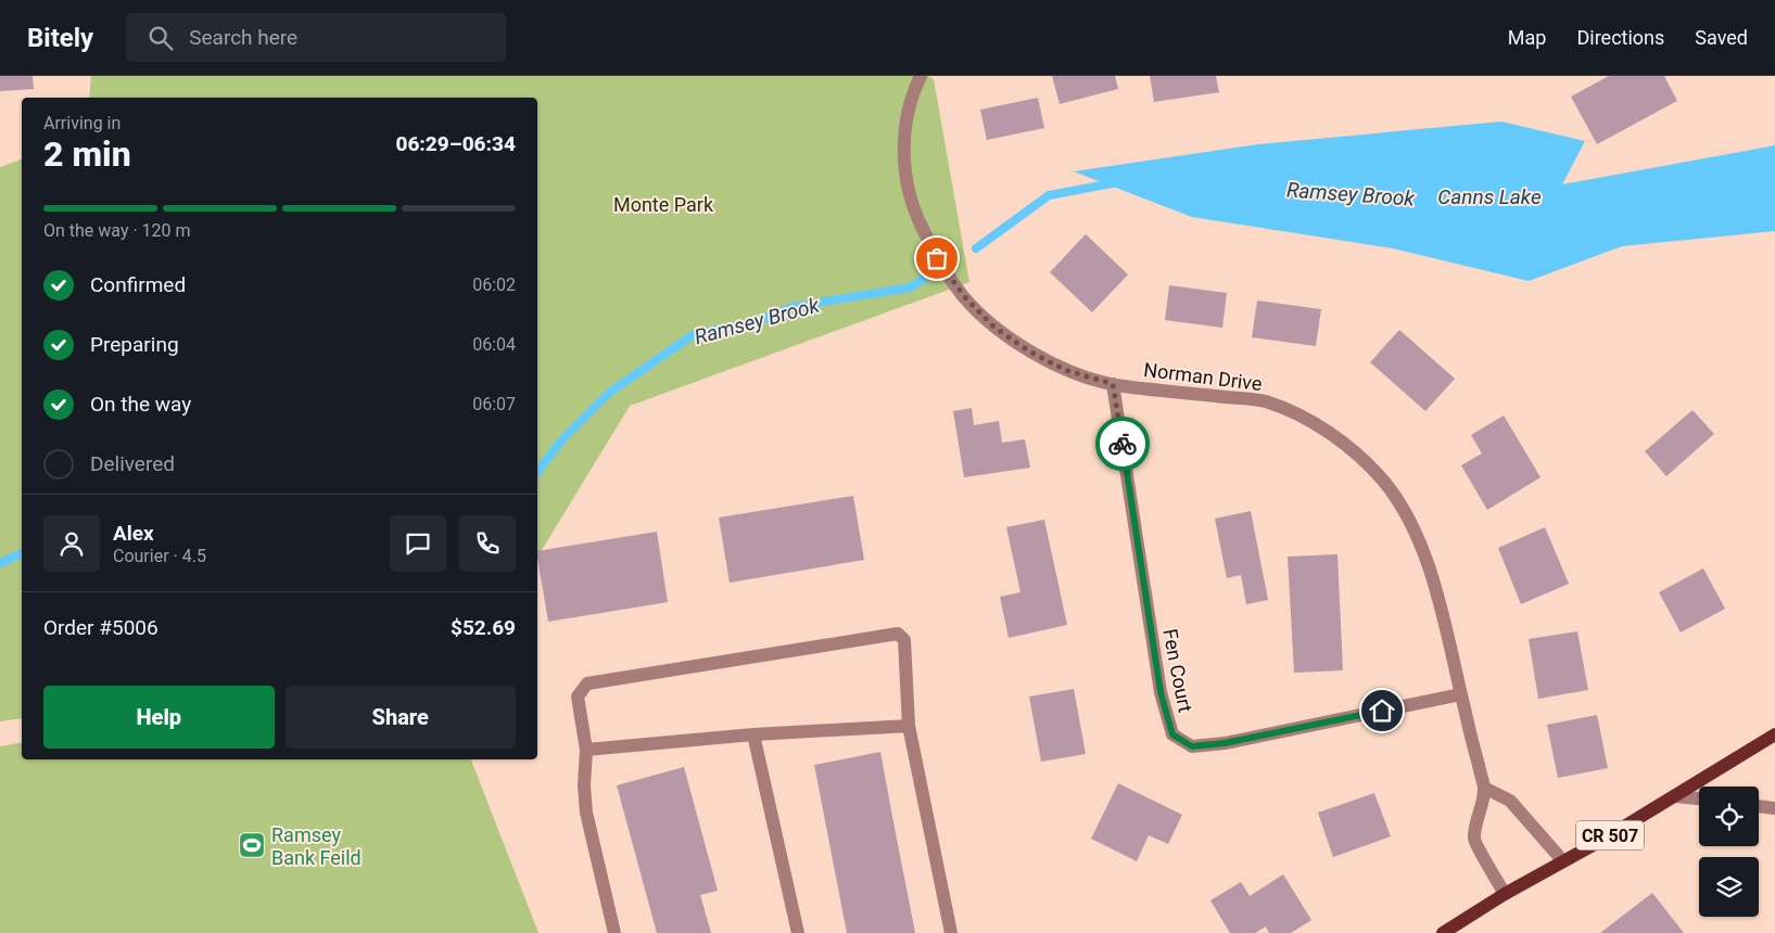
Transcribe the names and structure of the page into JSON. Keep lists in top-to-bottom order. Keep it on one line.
{"streets":{"main road":["CR 507"],"street":["Norman Drive","Fen Court"]},"crossings":[["Norman Drive","Fen Court"],["Norman Drive","CR 507"]],"water":["Ramsey Brook","Canns Lake"],"parks":["Monte Park"],"places":{"sports":["Ramsey Bank Feild"]},"page":{"header":"Bitely","search":"Search here","nav":["Map","Directions","Saved"],"heading":["2 min","Arriving in","06:29–06:34"],"panel":["Alex","Courier · 4.5","Order #5006","$52.69"],"bar":"On the way · 120 m","list":[["Confirmed","06:02"],["Preparing","06:04"],["On the way","06:07"],"Delivered"],"buttons":["Help","Share"]}}
